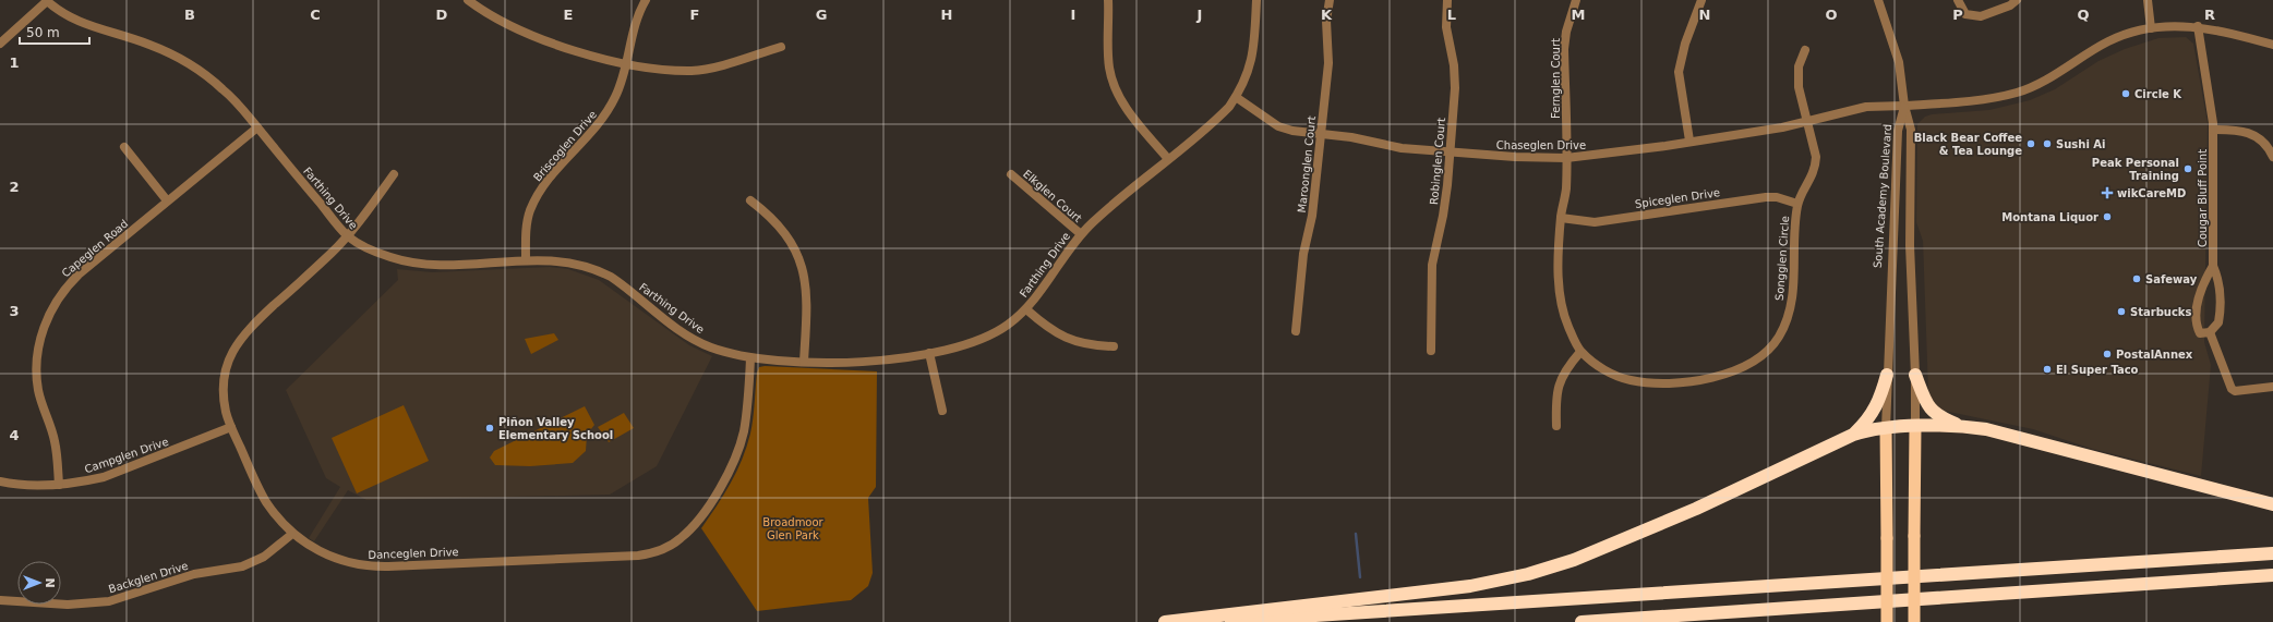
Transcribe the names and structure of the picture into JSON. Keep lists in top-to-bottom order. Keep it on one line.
{"streets":{"highway":["South Academy Boulevard"],"street":["Fernglen Court","Chaseglen Drive","Briscoglen Drive","Robinglen Court","Maroonglen Court","Elkglen Court","Farthing Drive","Spiceglen Drive","Cougar Bluff Point","Capeglen Road","Songglen Circle","Campglen Drive","Danceglen Drive","Backglen Drive"]},"crossings":[["Fernglen Court","Chaseglen Drive"],["Chaseglen Drive","Robinglen Court"],["Chaseglen Drive","Maroonglen Court"],["Chaseglen Drive","South Academy Boulevard"],["Chaseglen Drive","Farthing Drive"],["Chaseglen Drive","Cougar Bluff Point"],["Chaseglen Drive","Songglen Circle"],["Briscoglen Drive","Farthing Drive"],["Elkglen Court","Farthing Drive"],["Farthing Drive","Capeglen Road"],["Farthing Drive","Danceglen Drive"],["Spiceglen Drive","Songglen Circle"],["Capeglen Road","Campglen Drive"],["Campglen Drive","Danceglen Drive"],["Danceglen Drive","Backglen Drive"]],"parks":["Broadmoor Glen Park"],"places":{"other":["Circle K","Black Bear Coffee & Tea Lounge","Sushi Ai","Peak Personal Training","Montana Liquor","Safeway","Starbucks","PostalAnnex","El Super Taco","Piñon Valley Elementary School"],"health":["wikCareMD"]},"scale_bar":"50 m","north":"right","grid":{"columns":["B","C","D","E","F","G","H","I","J","K","L","M","N","O","P","Q","R"],"rows":["1","2","3","4"]}}
